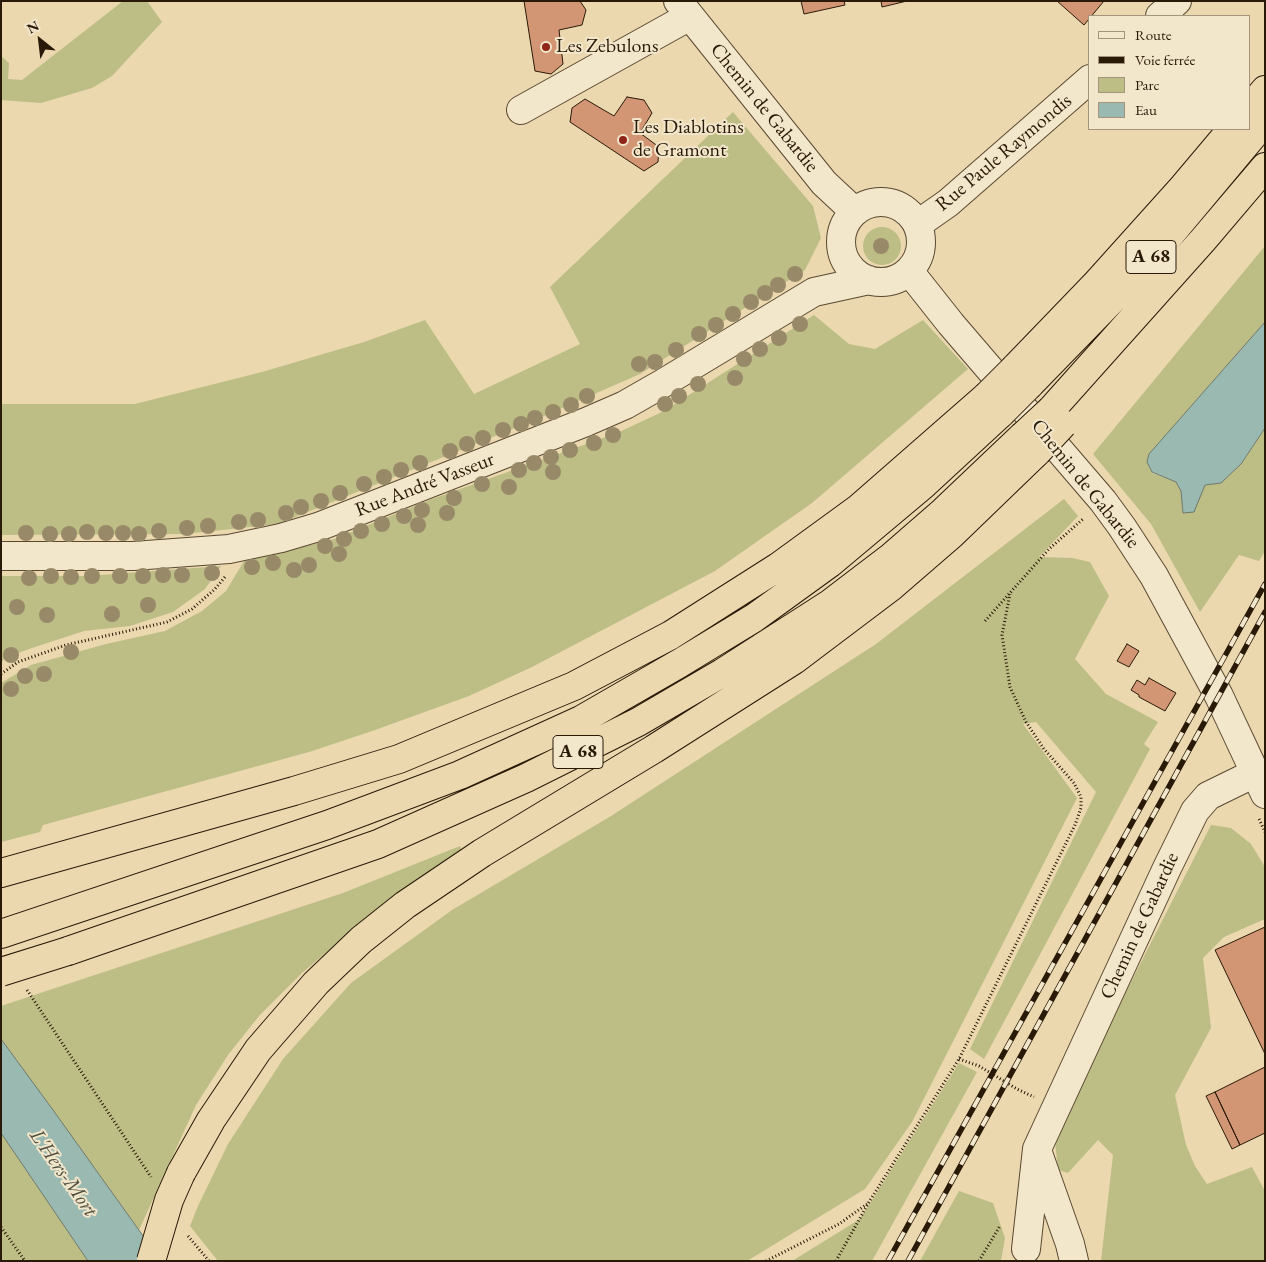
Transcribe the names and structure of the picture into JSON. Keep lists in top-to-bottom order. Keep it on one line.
{"streets":{"highway":["A 68"],"street":["Chemin de Gabardie","Rue Paule Raymondis","Rue André Vasseur"]},"crossings":[["Chemin de Gabardie","Rue Paule Raymondis"],["Chemin de Gabardie","Rue André Vasseur"],["Rue Paule Raymondis","Rue André Vasseur"]],"water":["L'Hers-Mort"],"places":["Les Zebulons","Les Diablotins de Gramont"],"legend":["Route","Voie ferrée","Parc","Eau"],"north":"top left"}
